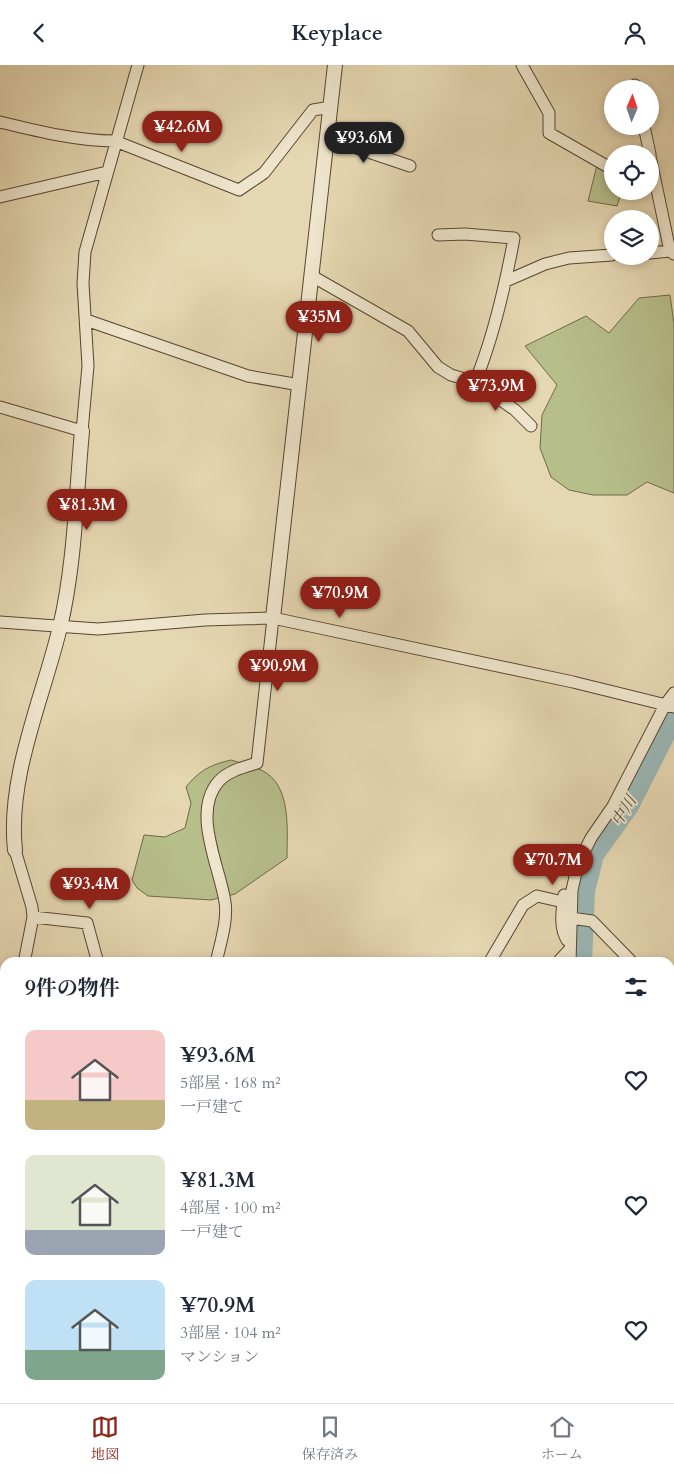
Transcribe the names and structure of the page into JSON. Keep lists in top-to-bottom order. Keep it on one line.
{"water":["中川"],"north":"top","page":{"header":"Keyplace","price":["¥42.6M","¥93.6M","¥35M","¥73.9M","¥81.3M","¥70.9M","¥90.9M","¥70.7M","¥93.4M"],"heading":"9件の物件","list":[{"name":"¥93.6M","note":"5部屋 · 168 m² · 一戸建て"},{"name":"¥81.3M","note":"4部屋 · 100 m² · 一戸建て"},{"name":"¥70.9M","note":"3部屋 · 104 m² · マンション"}],"tabs":["地図","保存済み","ホーム"]}}
